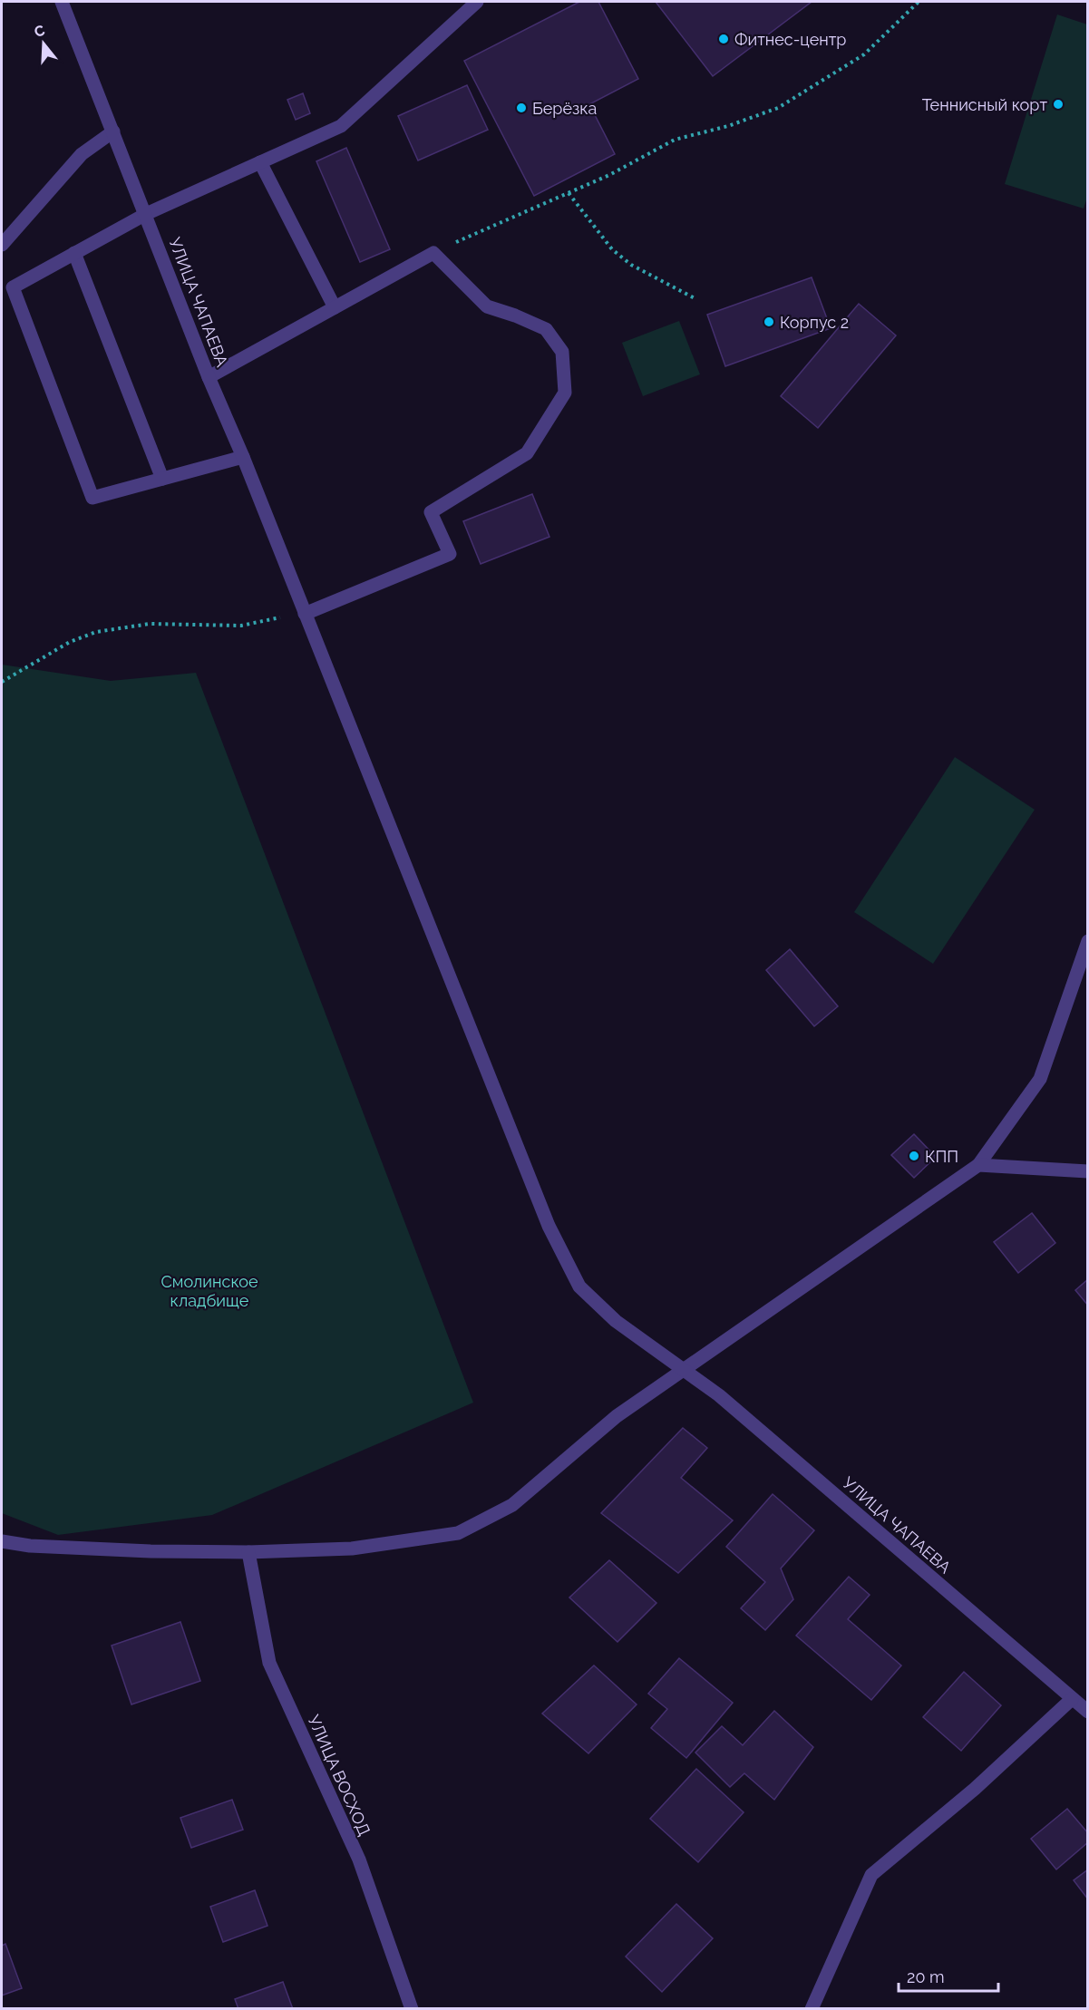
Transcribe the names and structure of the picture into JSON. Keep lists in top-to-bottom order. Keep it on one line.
{"streets":{"street":["УЛИЦА ЧАПАЕВА","УЛИЦА ВОСХОД"]},"parks":["Смолинское кладбище"],"places":["Фитнес-центр","Теннисный корт","Берёзка","Корпус 2","КПП"],"scale_bar":"20 m","north":"top"}
